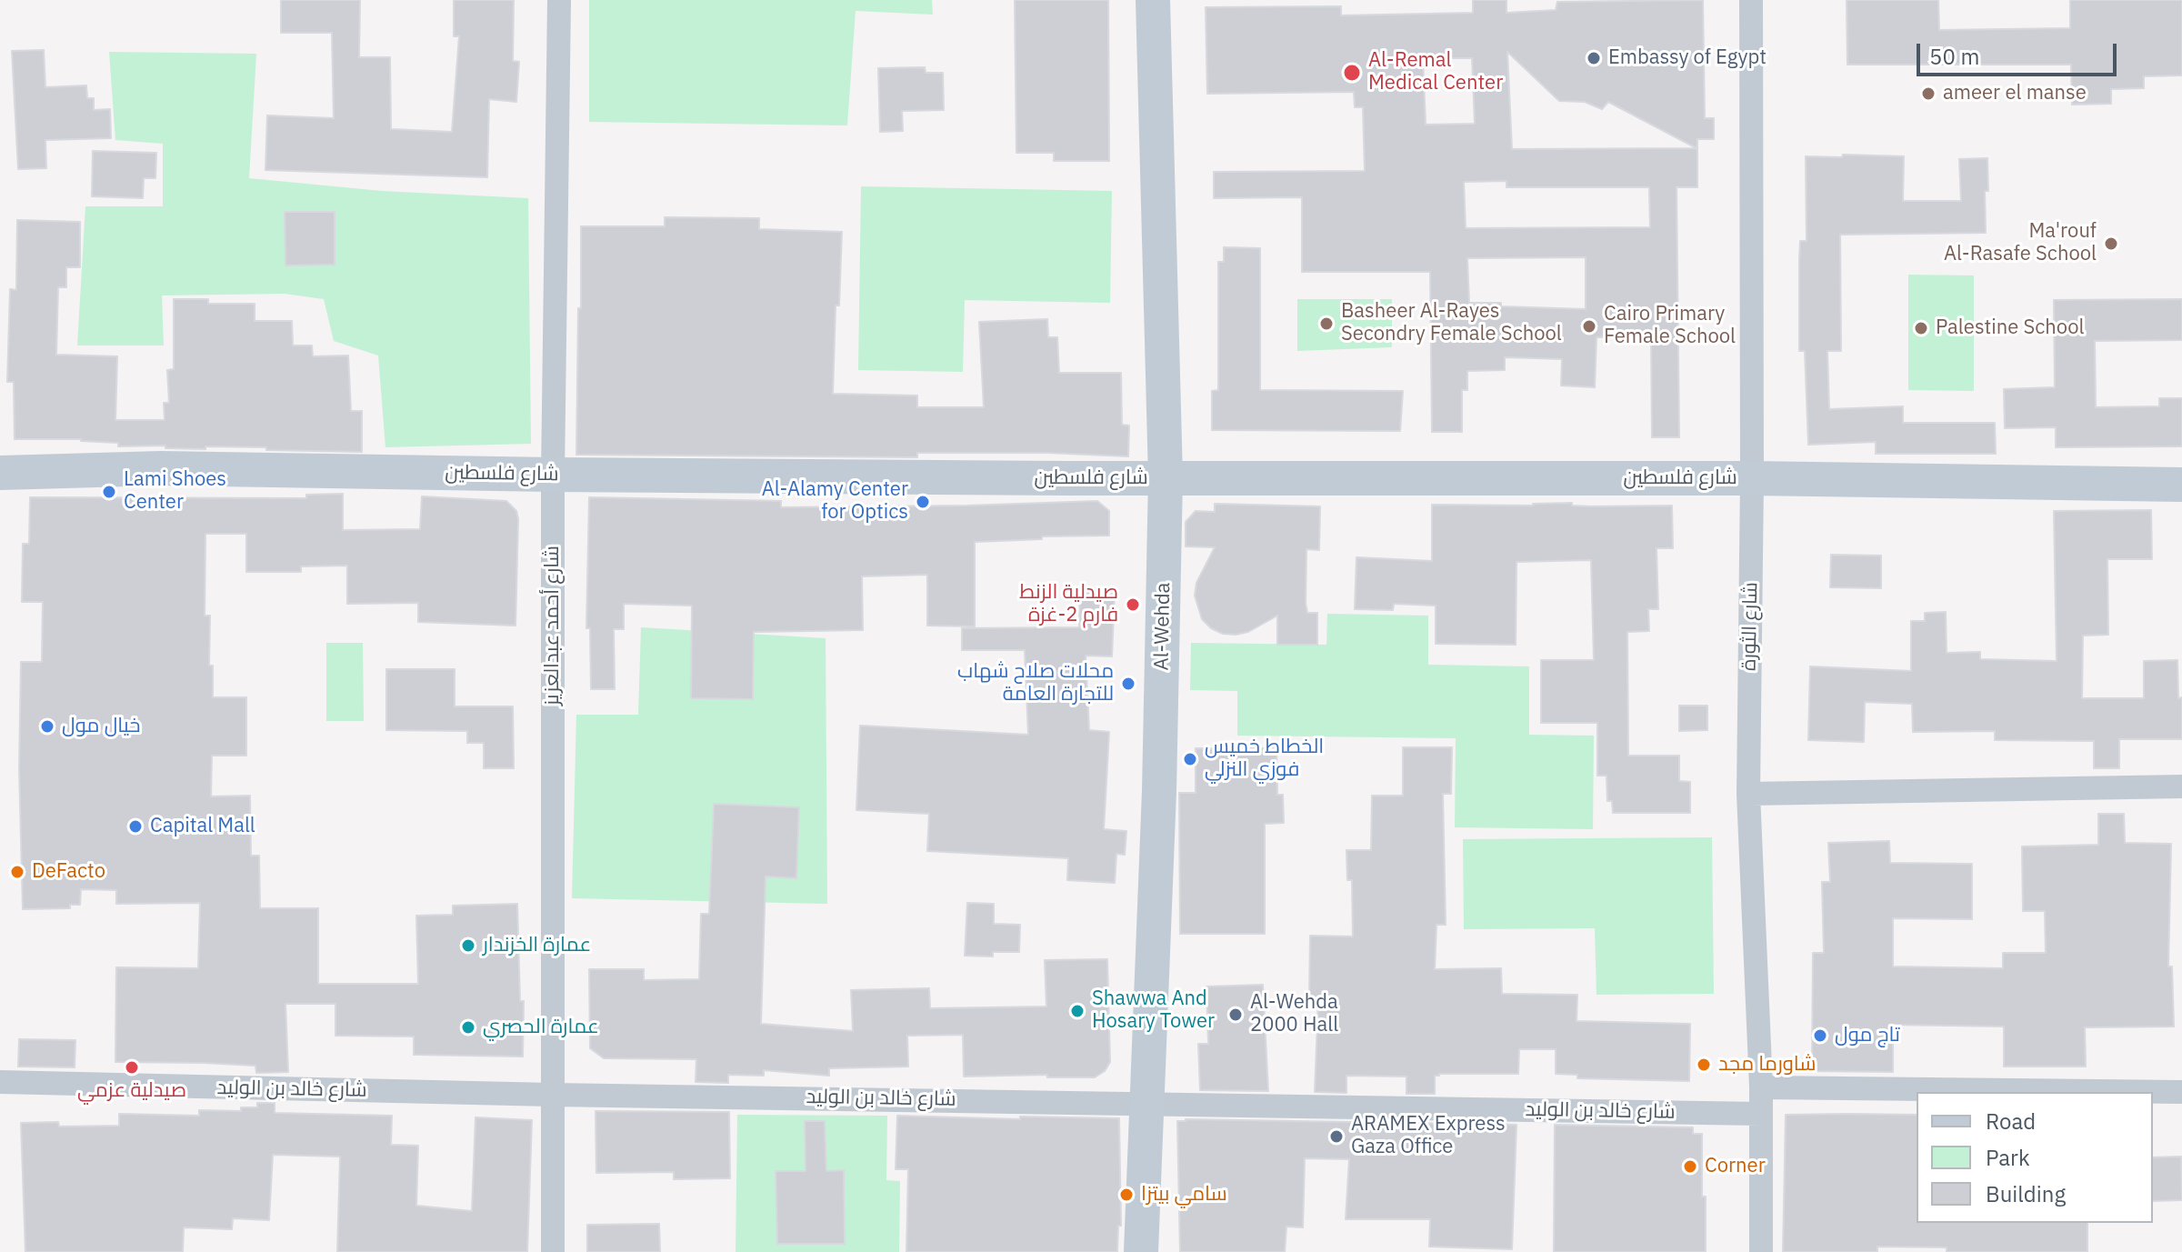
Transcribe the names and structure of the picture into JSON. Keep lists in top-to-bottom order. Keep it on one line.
{"streets":{"street":["شارع فلسطين","شارع أحمد عبدالعزيز","Al-Wehda","شارع الثورة","شارع خالد بن الوليد"]},"crossings":[["شارع فلسطين","شارع أحمد عبدالعزيز"],["شارع فلسطين","Al-Wehda"],["شارع فلسطين","شارع الثورة"],["شارع أحمد عبدالعزيز","شارع خالد بن الوليد"],["Al-Wehda","شارع خالد بن الوليد"],["شارع الثورة","شارع خالد بن الوليد"]],"places":["Embassy of Egypt","Al-Remal Medical Center","ameer el manse","Ma'rouf Al-Rasafe School","Basheer Al-Rayes Secondry Female School","Cairo Primary Female School","Palestine School","Lami Shoes Center","Al-Alamy Center for Optics","صيدلية الزنط فارم 2-غزة","محلات صلاح شهاب للتجارة العامة","خيال مول","الخطاط خميس فوزي النزلي","Capital Mall","DeFacto","عمارة الخزندار","Shawwa And Hosary Tower","Al-Wehda 2000 Hall","عمارة الحصري","تاج مول","شاورما مجد","صيدلية عزمي","ARAMEX Express Gaza Office","Corner","سامي بيتزا"],"legend":["Road","Park","Building"],"scale_bar":"50 m"}
